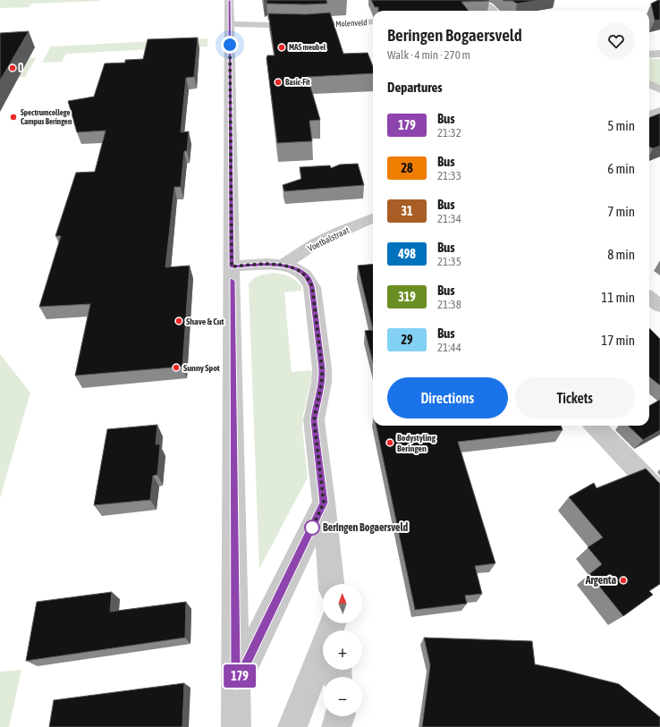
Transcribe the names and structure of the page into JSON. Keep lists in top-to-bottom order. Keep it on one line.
{"streets":{"street":["Molenveld","Voetbalstraat"]},"places":["MAS meubel","I","Basic-Fit","Spectrumcollege Campus Beringen","Shave & Cut","Sunny Spot","Bodystyling Beringen","Beringen Bogaersveld","Argenta"],"lines":["bus line 179"],"north":"top","page":{"on_map":"179","heading":[["Beringen Bogaersveld","Walk · 4 min · 270 m"],"Departures"],"list":[{"mark":"179","name":"Bus","note":"21:32","value":"5 min"},{"mark":"28","name":"Bus","note":"21:33","value":"6 min"},{"mark":"31","name":"Bus","note":"21:34","value":"7 min"},{"mark":"498","name":"Bus","note":"21:35","value":"8 min"},{"mark":"319","name":"Bus","note":"21:38","value":"11 min"},{"mark":"29","name":"Bus","note":"21:44","value":"17 min"}],"buttons":["Directions","Tickets"],"map_buttons":["+","−"]}}
